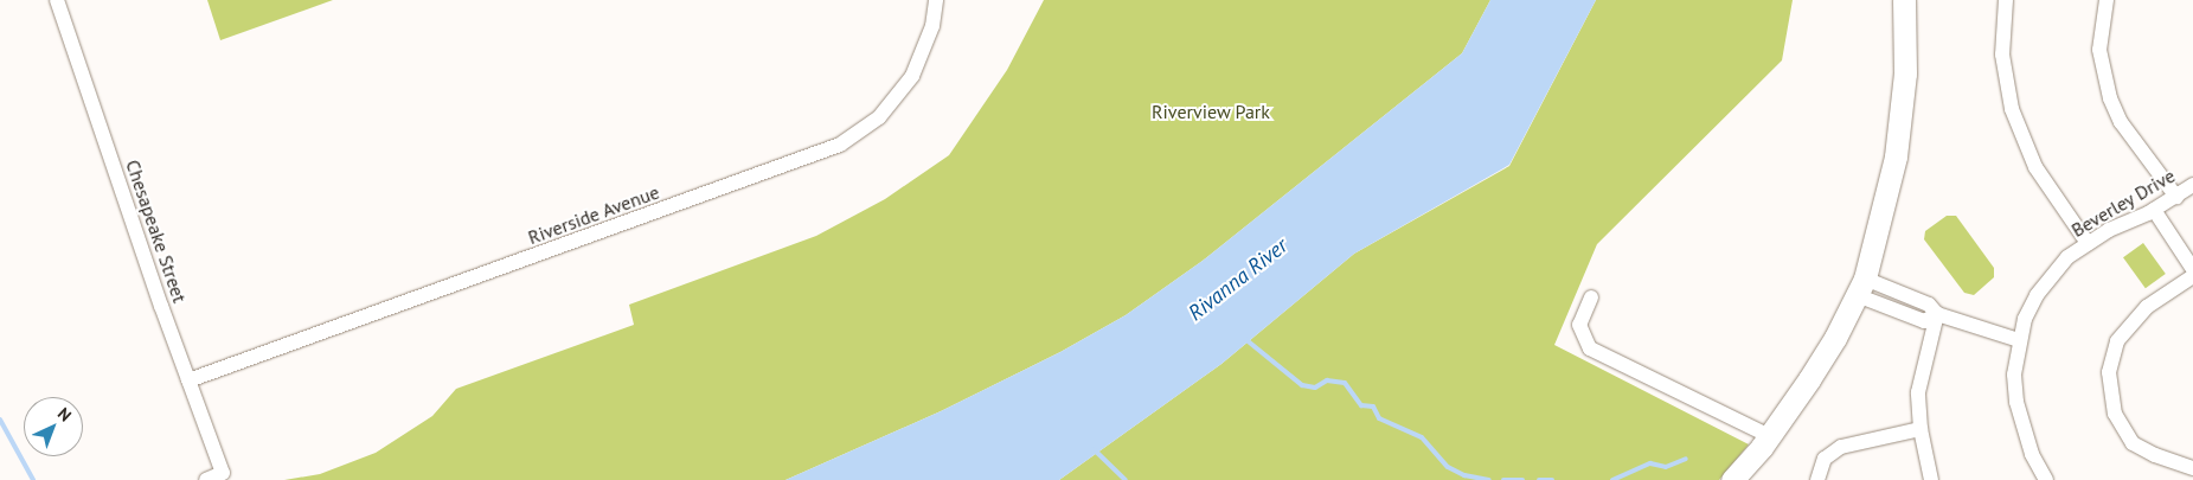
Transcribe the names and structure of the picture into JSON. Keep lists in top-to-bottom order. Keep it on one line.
{"streets":{"street":["Beverley Drive","Riverside Avenue","Chesapeake Street"]},"crossings":[["Riverside Avenue","Chesapeake Street"]],"water":["Rivanna River"],"parks":["Riverview Park"],"north":"top right"}
